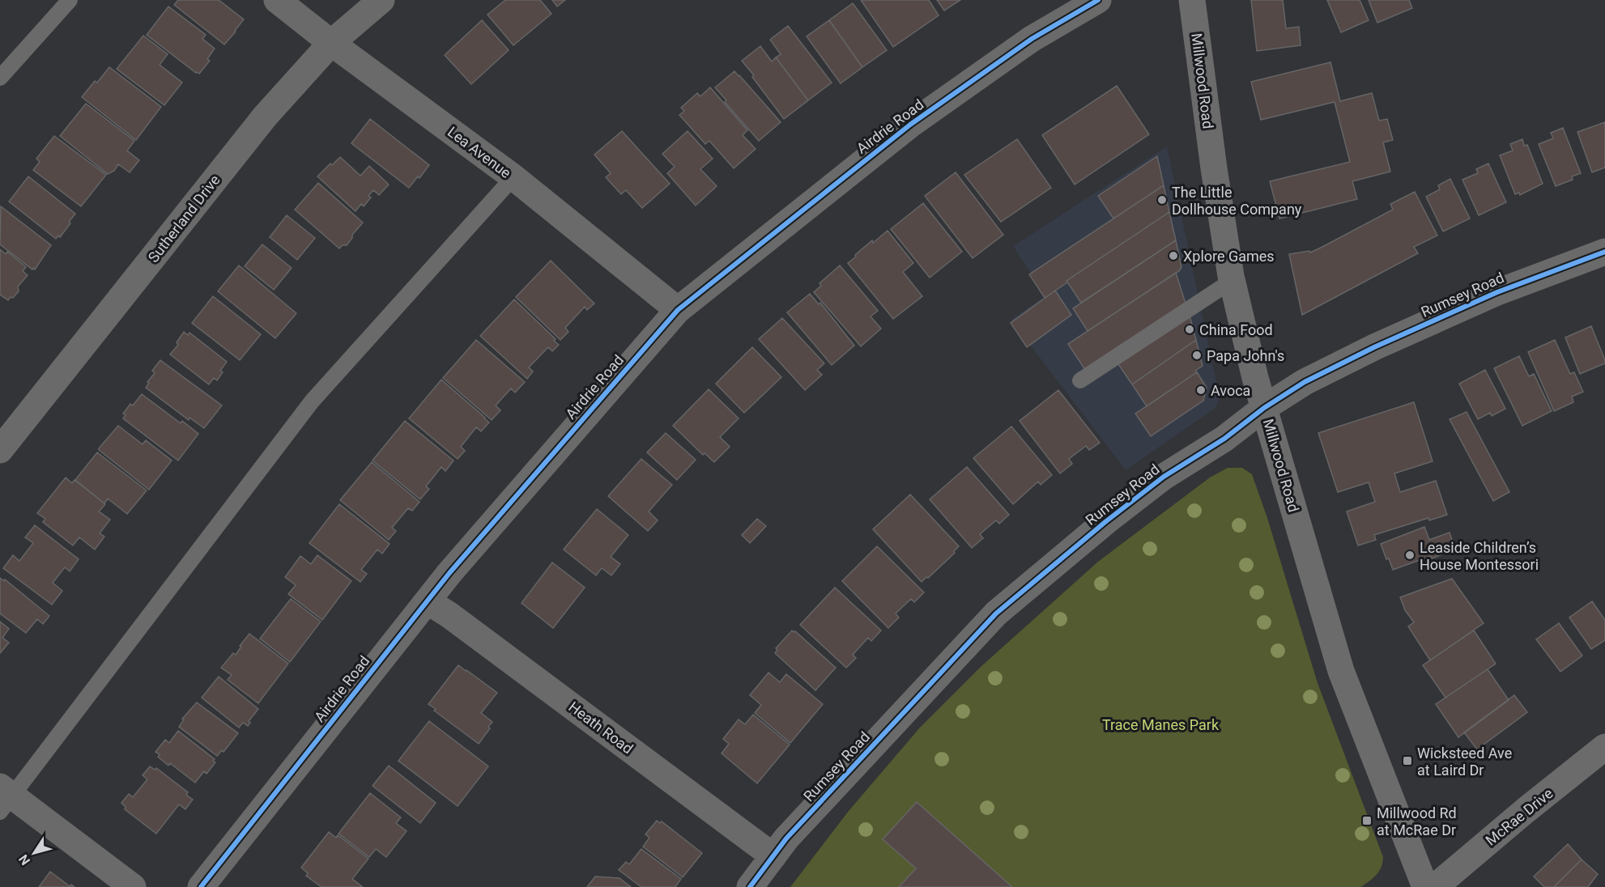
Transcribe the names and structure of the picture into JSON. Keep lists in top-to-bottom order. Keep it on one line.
{"streets":{"street":["Millwood Road","Airdrie Road","Lea Avenue","Sutherland Drive","Rumsey Road","Heath Road","McRae Drive"]},"crossings":[["Millwood Road","Rumsey Road"],["Airdrie Road","Lea Avenue"],["Airdrie Road","Heath Road"],["Lea Avenue","Sutherland Drive"],["Rumsey Road","Heath Road"]],"parks":["Trace Manes Park"],"places":{"other":["The Little Dollhouse Company","Xplore Games","China Food","Papa John's","Avoca","Leaside Children’s House Montessori"],"transit":["Wicksteed Ave at Laird Dr","Millwood Rd at McRae Dr"]},"north":"bottom left"}
